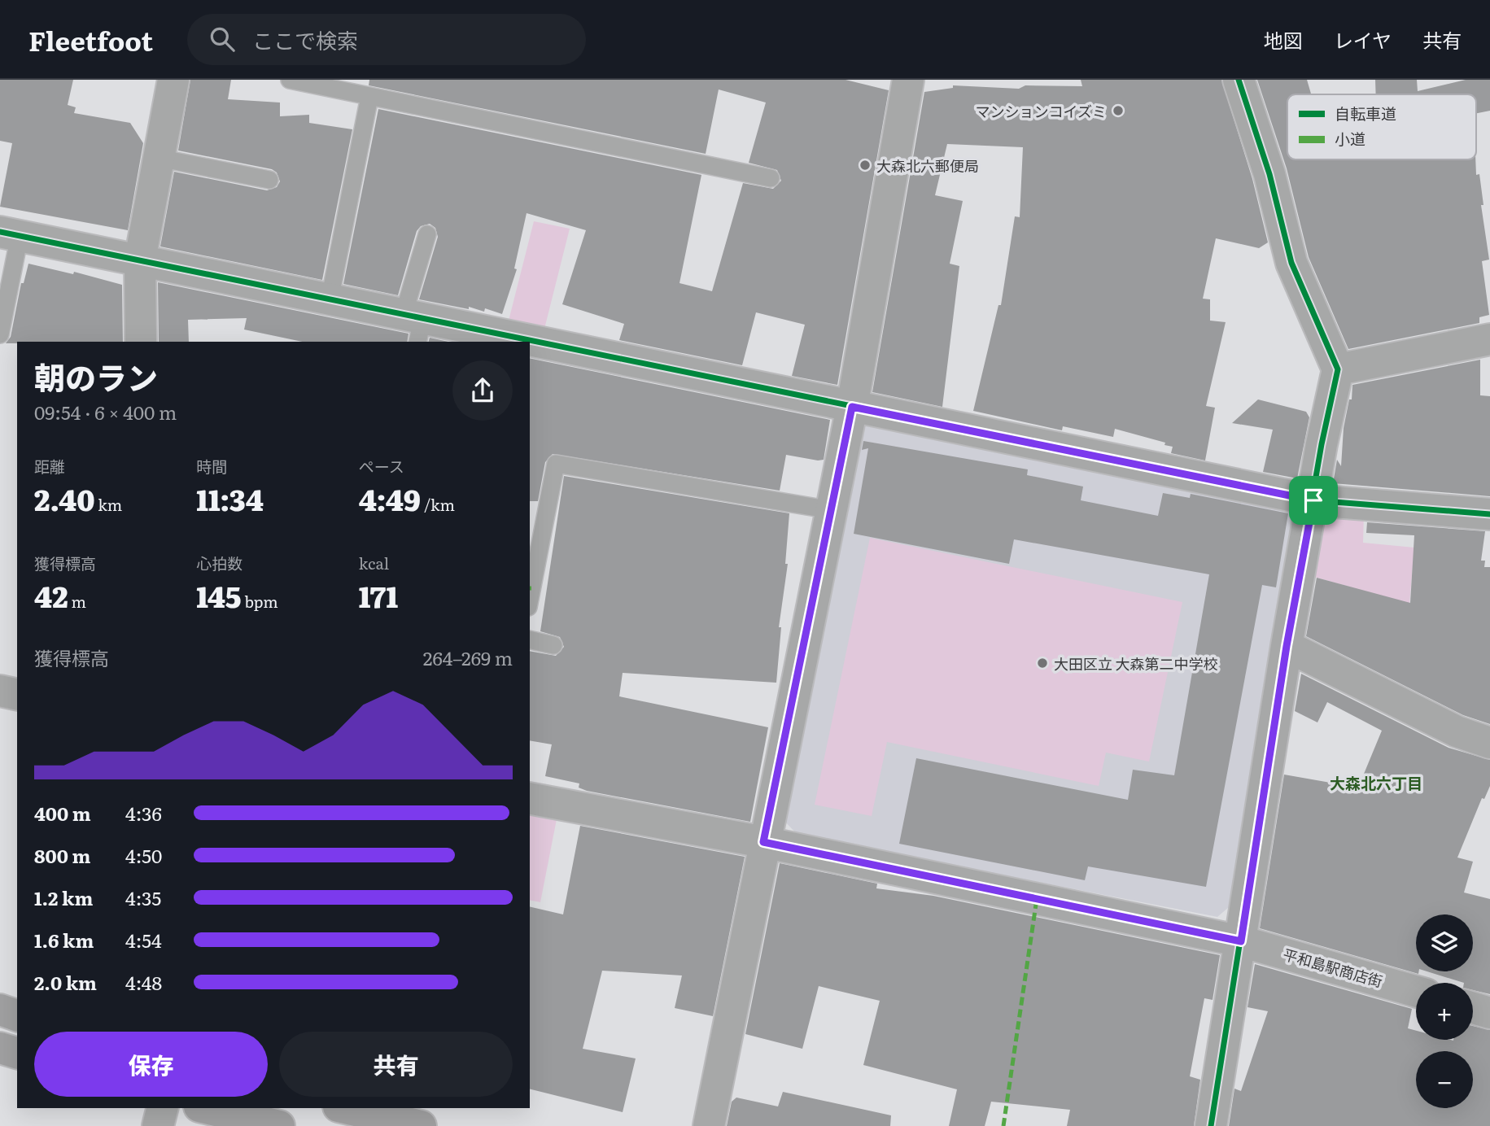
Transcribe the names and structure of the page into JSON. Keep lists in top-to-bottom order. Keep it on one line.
{"streets":{"street":["平和島駅商店街"]},"districts":["大森北六丁目"],"places":["マンションコイズミ","大森北六郵便局","大田区立 大森第二中学校"],"legend":["自転車道","小道"],"page":{"header":"Fleetfoot","search":"ここで検索","nav":["地図","レイヤ","共有"],"heading":["朝のラン","09:54 · 6 × 400 m"],"stats":[["距離","2.40 km"],["時間","11:34"],["ペース","4:49 /km"],["獲得標高","42 m"],["心拍数","145 bpm"],["kcal","171"]],"chart":["獲得標高","264–269 m"],"list":[{"name":"400 m","note":"4:36"},{"name":"800 m","note":"4:50"},{"name":"1.2 km","note":"4:35"},{"name":"1.6 km","note":"4:54"},{"name":"2.0 km","note":"4:48"}],"map_buttons":["+","−"],"buttons":["保存","共有"]}}
